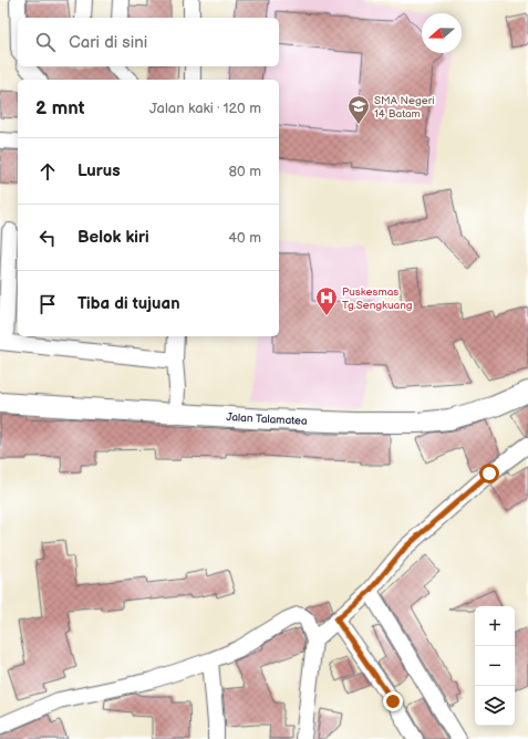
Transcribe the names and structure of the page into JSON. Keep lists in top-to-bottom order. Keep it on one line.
{"streets":{"street":["Jalan Talamatea"]},"places":{"school or university":["SMA Negeri 14 Batam"],"hospital":["Puskesmas Tg.Sengkuang"]},"north":"left","page":{"search":"Cari di sini","heading":["2 mnt","Jalan kaki · 120 m"],"list":[["Lurus","80 m"],["Belok kiri","40 m"],"Tiba di tujuan"],"map_buttons":["+","−"]}}
